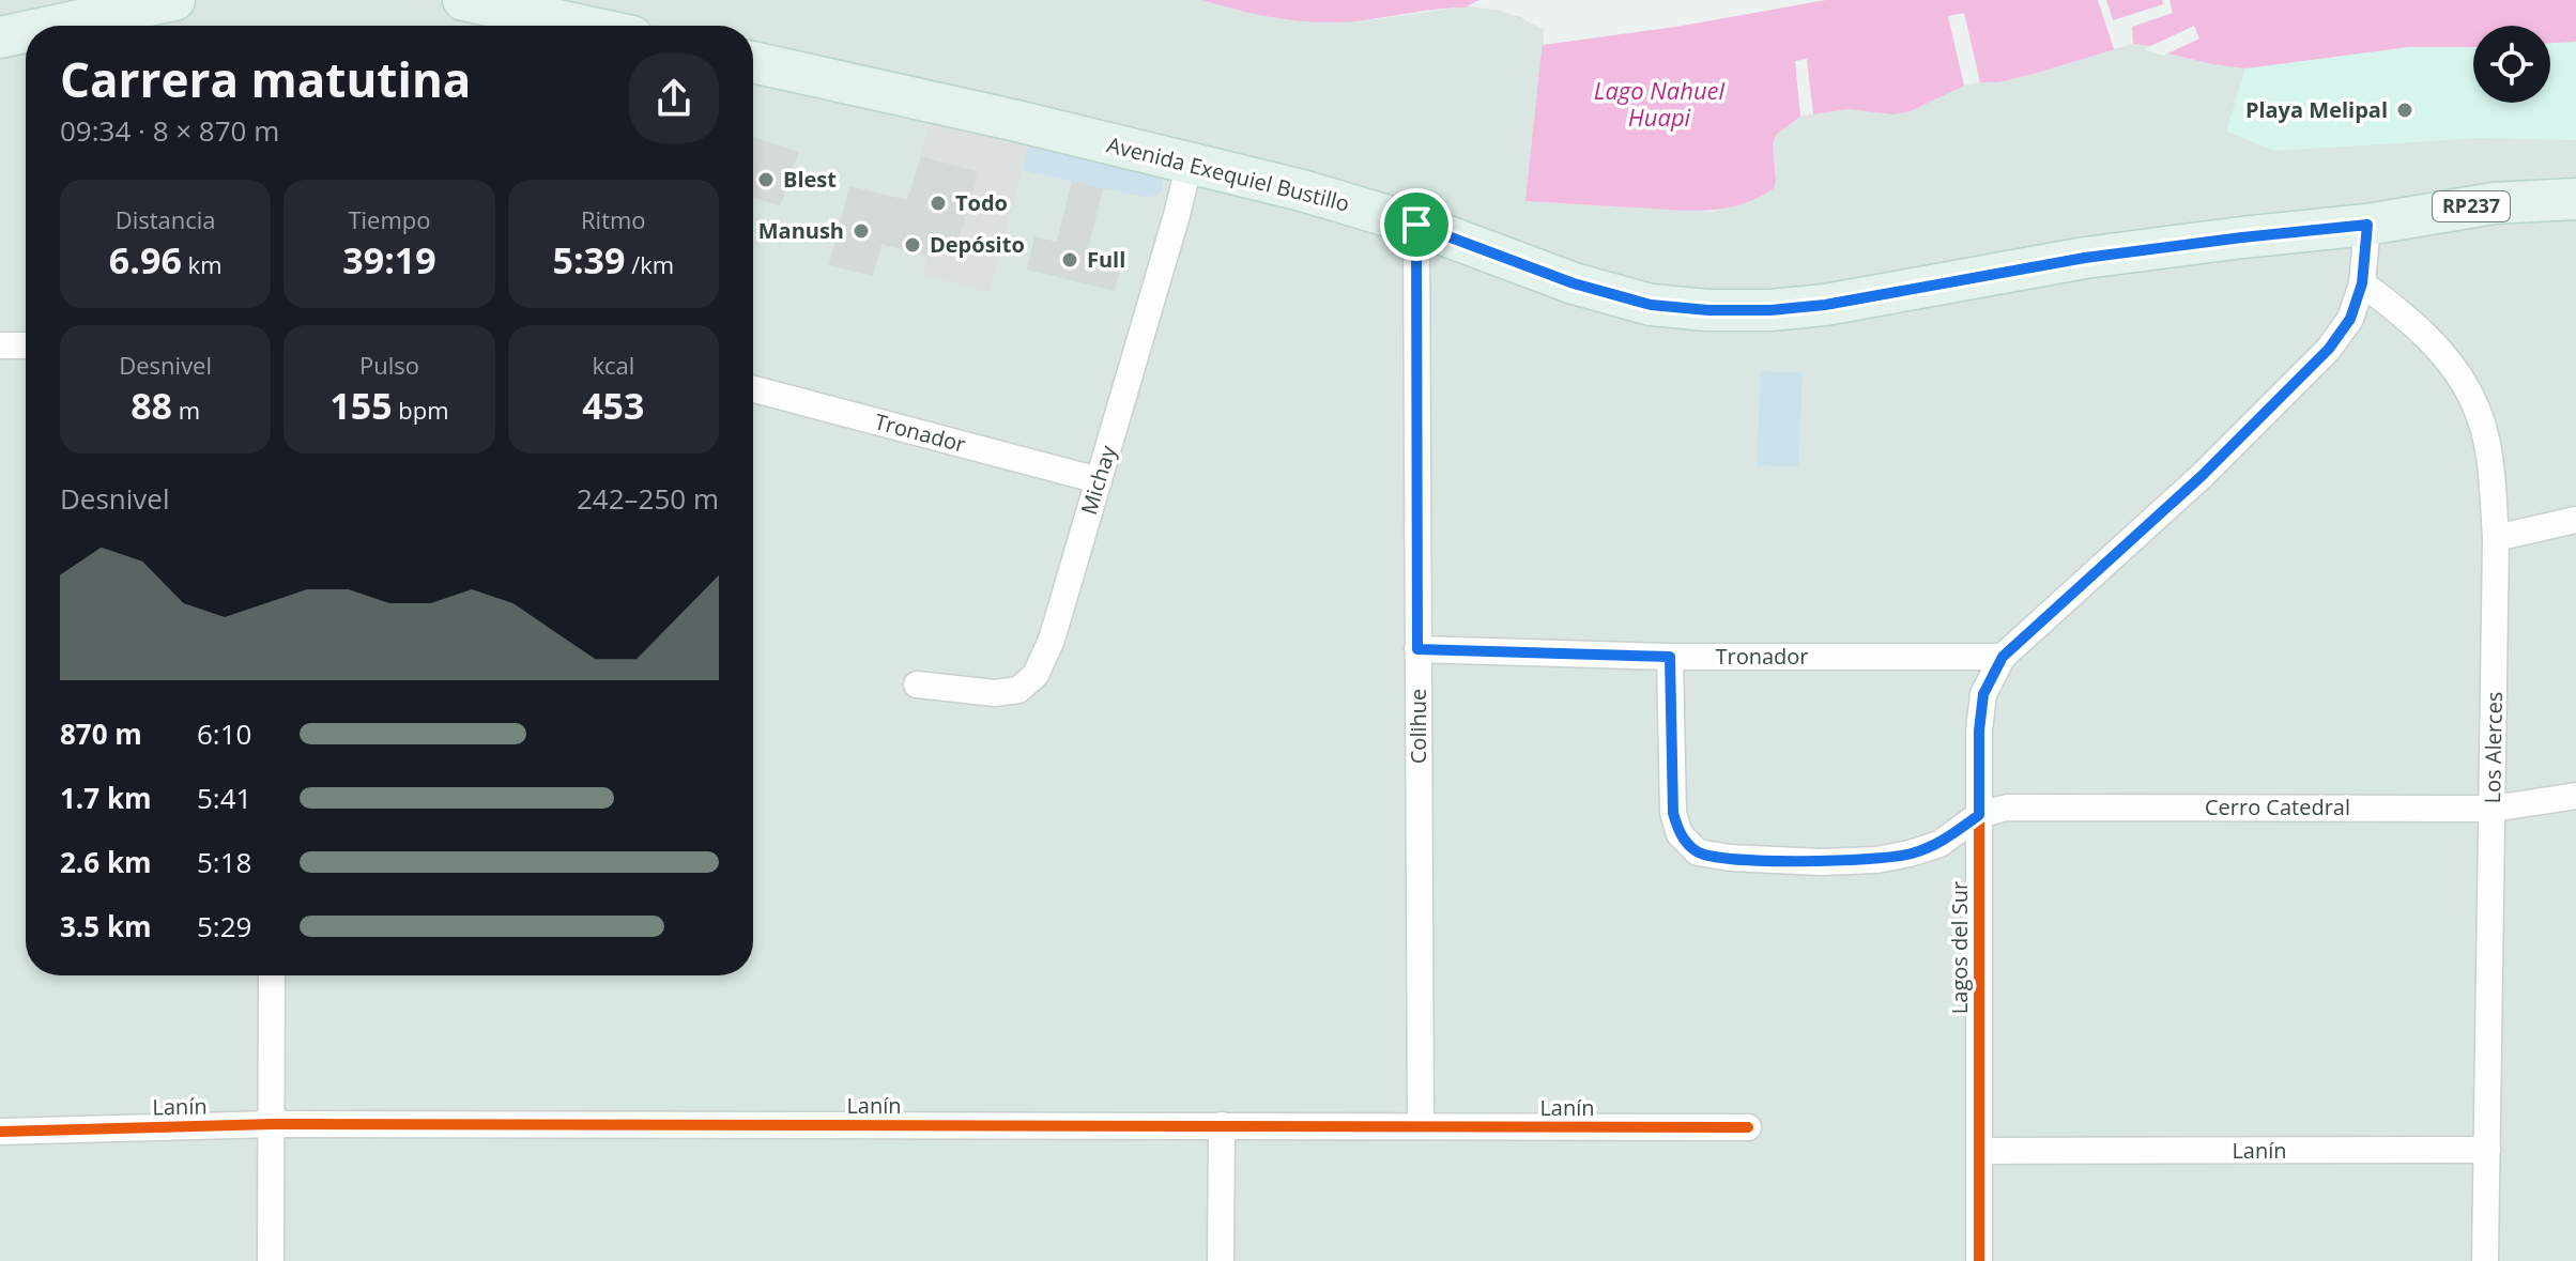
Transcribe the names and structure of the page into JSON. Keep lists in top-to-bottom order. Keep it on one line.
{"streets":{"main road":["Avenida Exequiel Bustillo","RP237"],"street":["Tronador","Michay","Colihue","Los Alerces","Cerro Catedral","Lagos del Sur","Lanín"]},"crossings":[["Avenida Exequiel Bustillo","Michay"],["Avenida Exequiel Bustillo","Colihue"],["Avenida Exequiel Bustillo","Lagos del Sur"],["Tronador","Michay"],["Tronador","Colihue"],["Tronador","Lagos del Sur"],["Colihue","Lanín"],["Los Alerces","Cerro Catedral"],["Los Alerces","Lagos del Sur"],["Los Alerces","Lanín"],["Cerro Catedral","Lagos del Sur"],["Lagos del Sur","Lanín"]],"water":["Lago Nahuel Huapi"],"places":["Playa Melipal","Blest","Todo","Manush","Depósito","Full"],"page":{"heading":["Carrera matutina","09:34 · 8 × 870 m"],"stats":[["Distancia","6.96 km"],["Tiempo","39:19"],["Ritmo","5:39 /km"],["Desnivel","88 m"],["Pulso","155 bpm"],["kcal","453"]],"chart":["Desnivel","242–250 m"],"list":[{"name":"870 m","note":"6:10"},{"name":"1.7 km","note":"5:41"},{"name":"2.6 km","note":"5:18"},{"name":"3.5 km","note":"5:29"}]}}
